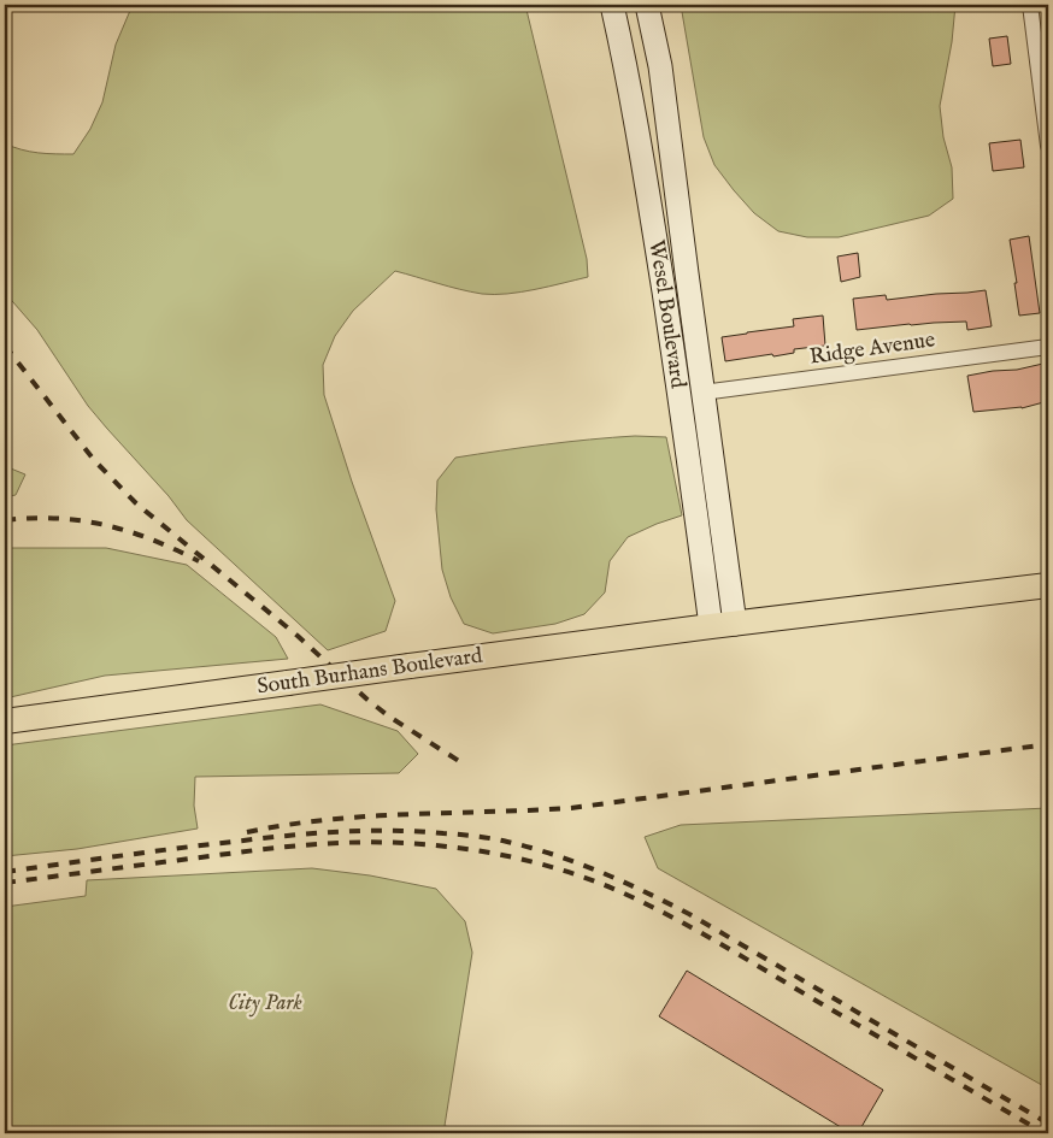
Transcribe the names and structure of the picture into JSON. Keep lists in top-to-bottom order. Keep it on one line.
{"streets":{"main road":["Wesel Boulevard","South Burhans Boulevard"],"street":["Ridge Avenue"]},"crossings":[["Wesel Boulevard","Ridge Avenue"],["Wesel Boulevard","South Burhans Boulevard"]],"parks":["City Park"]}
